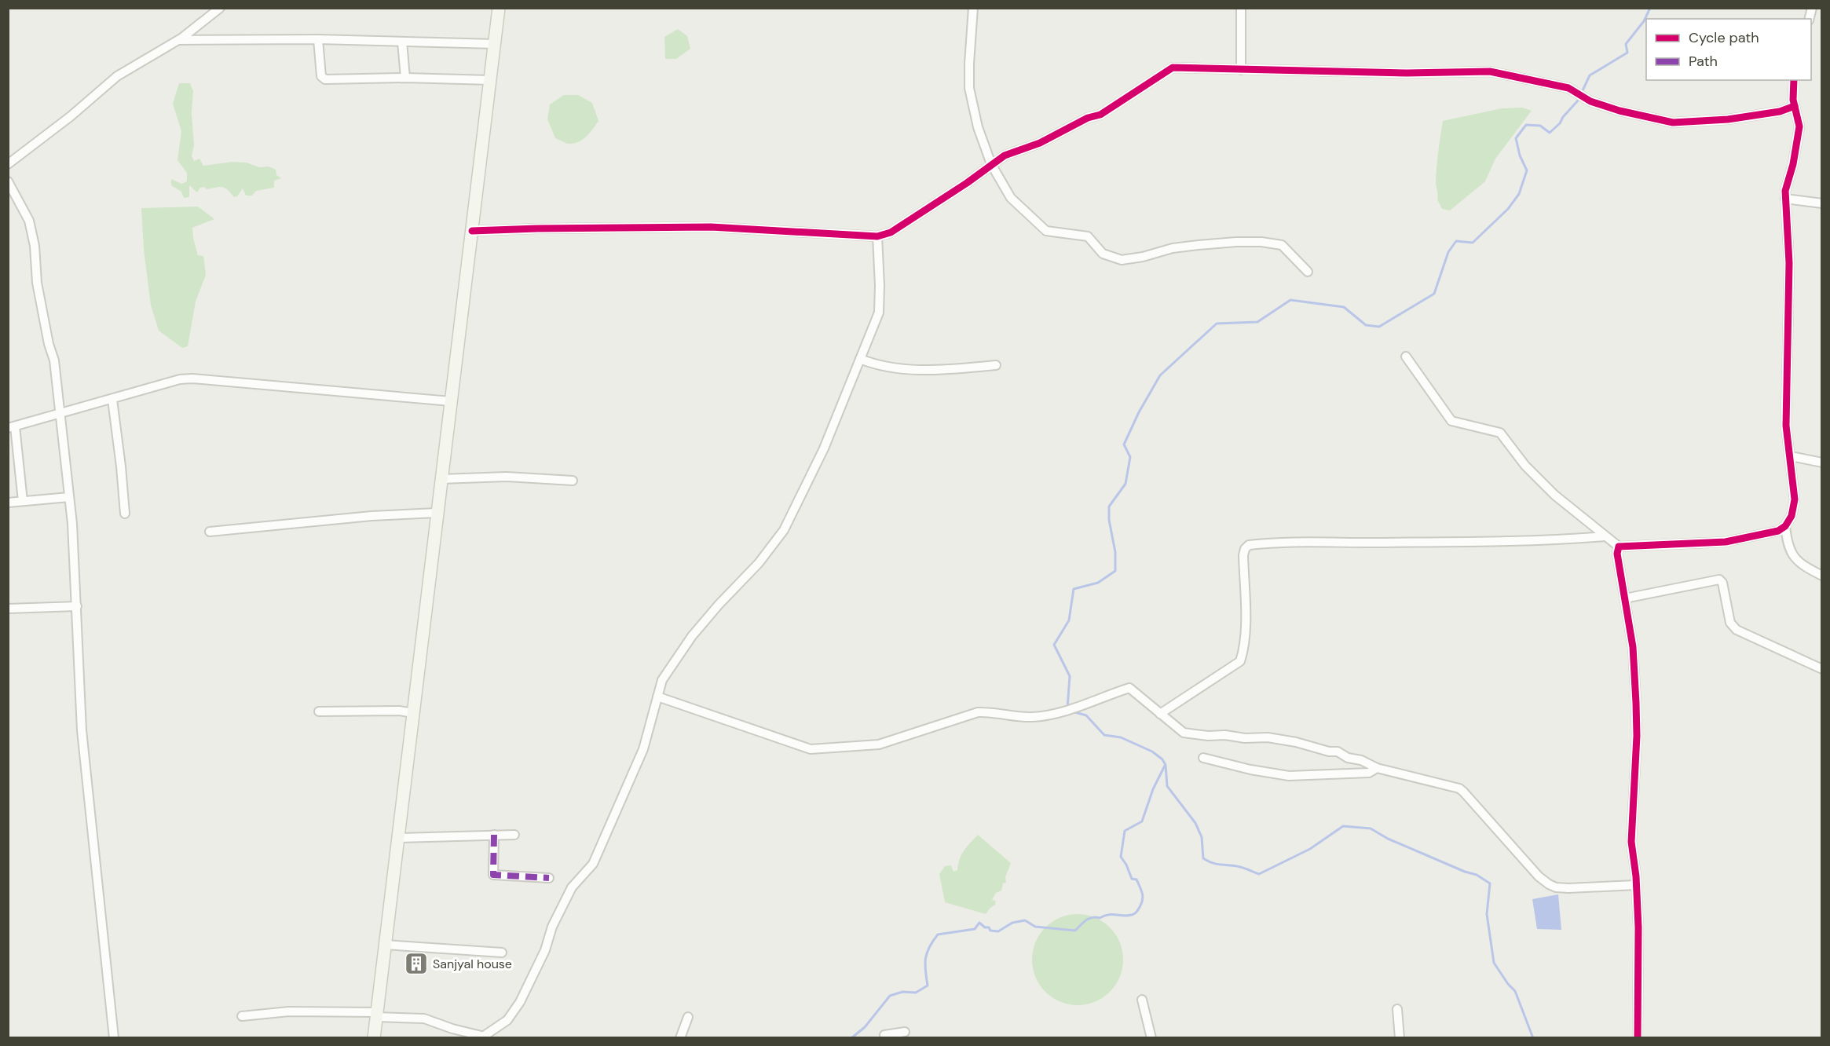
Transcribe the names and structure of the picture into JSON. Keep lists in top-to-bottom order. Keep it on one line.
{"places":{"building":["Sanjyal house"]},"legend":["Cycle path","Path"]}
